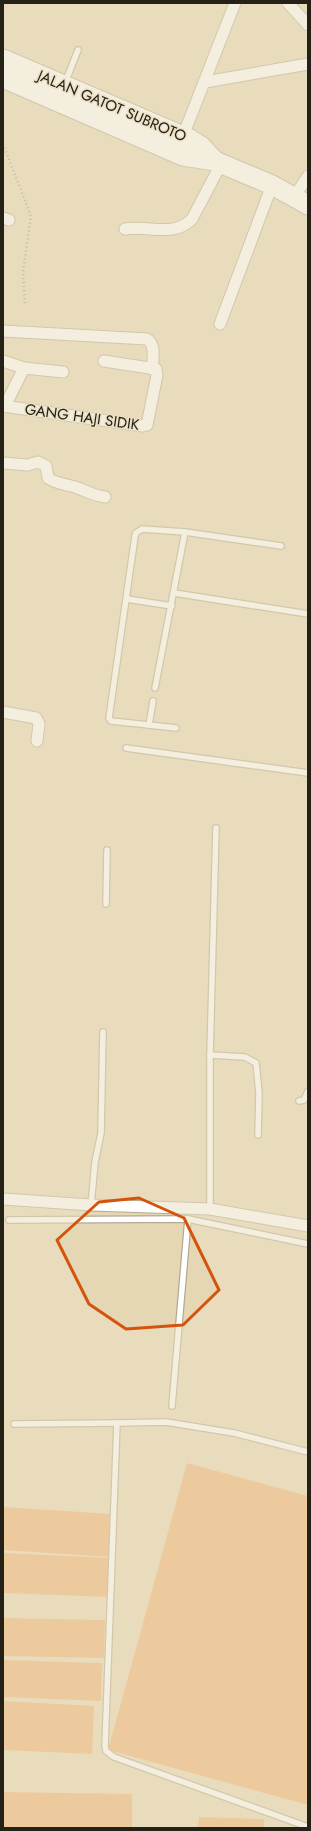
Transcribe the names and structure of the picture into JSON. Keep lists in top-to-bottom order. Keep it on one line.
{"streets":{"highway":["JALAN GATOT SUBROTO"],"street":["GANG HAJI SIDIK"]}}
